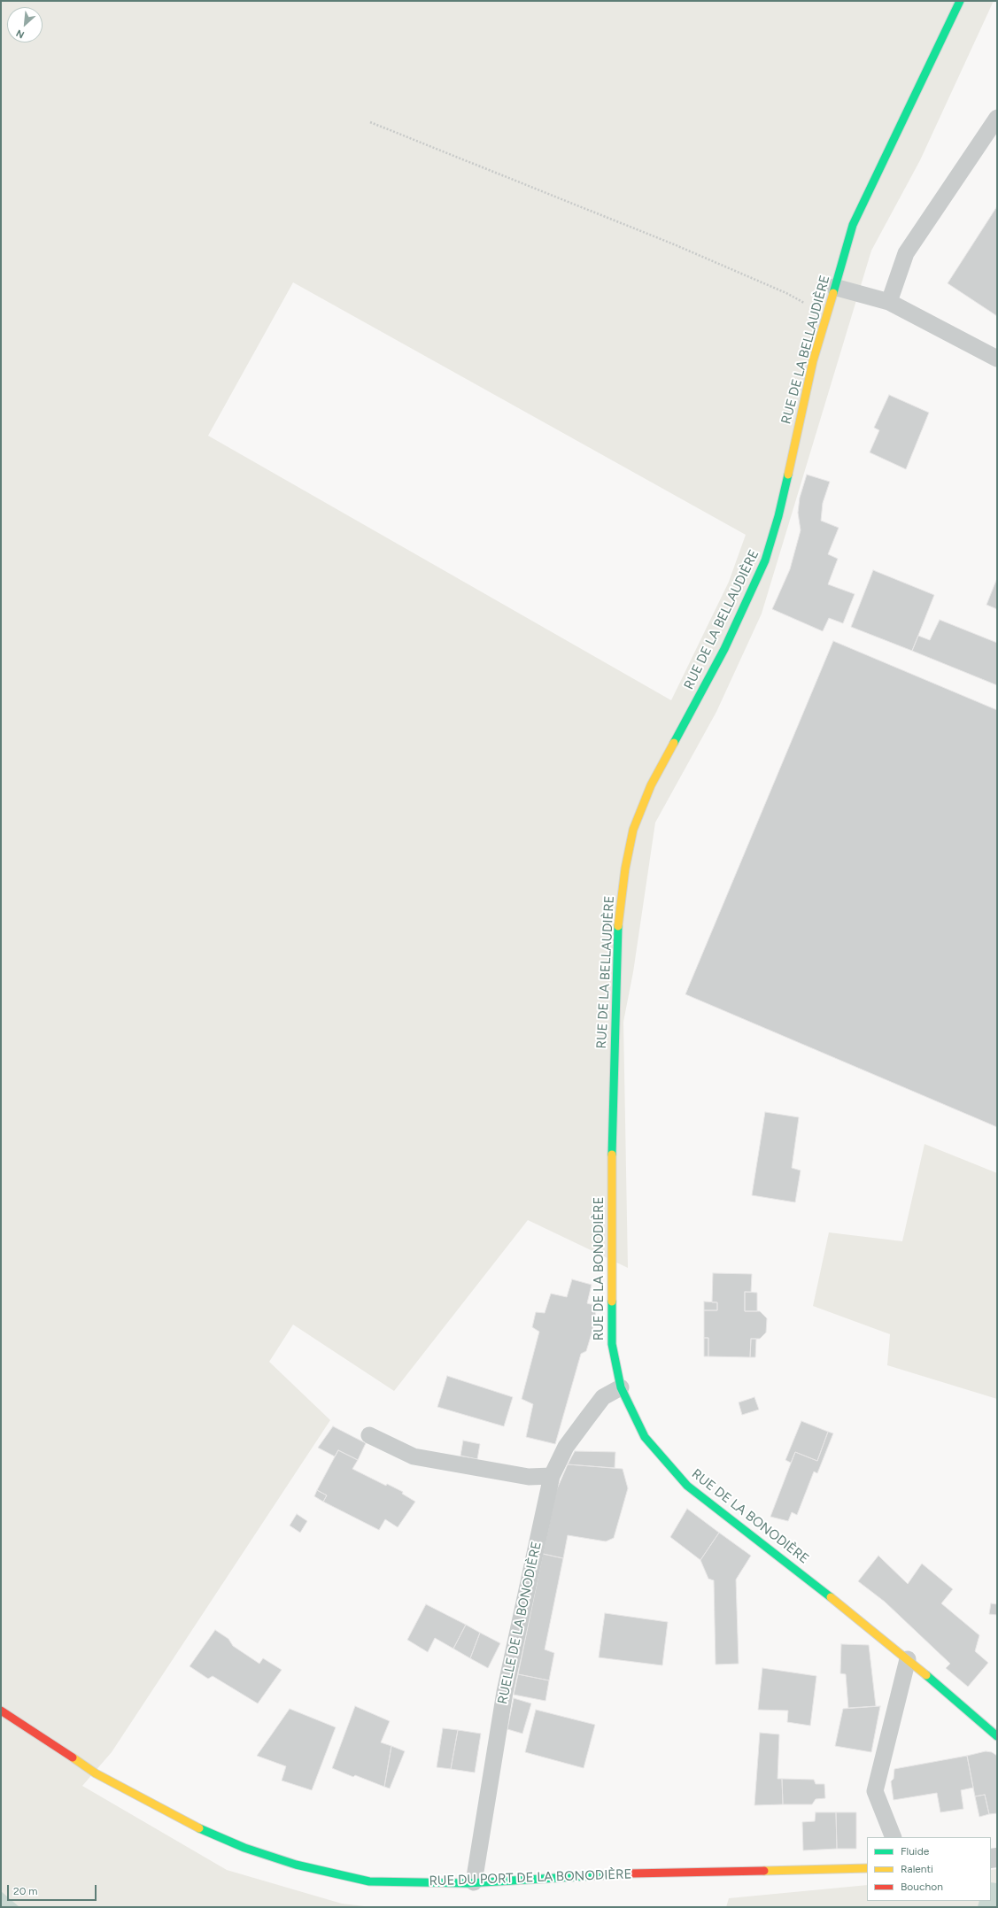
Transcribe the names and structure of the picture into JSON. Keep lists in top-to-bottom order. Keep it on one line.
{"streets":{"street":["RUE DE LA BELLAUDIÈRE","RUE DE LA BONODIÈRE","RUE DU PORT DE LA BONODIÈRE"],"lane":["RUELLE DE LA BONODIÈRE"]},"crossings":[["RUE DE LA BELLAUDIÈRE","RUE DE LA BONODIÈRE"],["RUE DE LA BONODIÈRE","RUELLE DE LA BONODIÈRE"],["RUELLE DE LA BONODIÈRE","RUE DU PORT DE LA BONODIÈRE"]],"legend":["Fluide","Ralenti","Bouchon"],"scale_bar":"20 m","north":"bottom left"}
